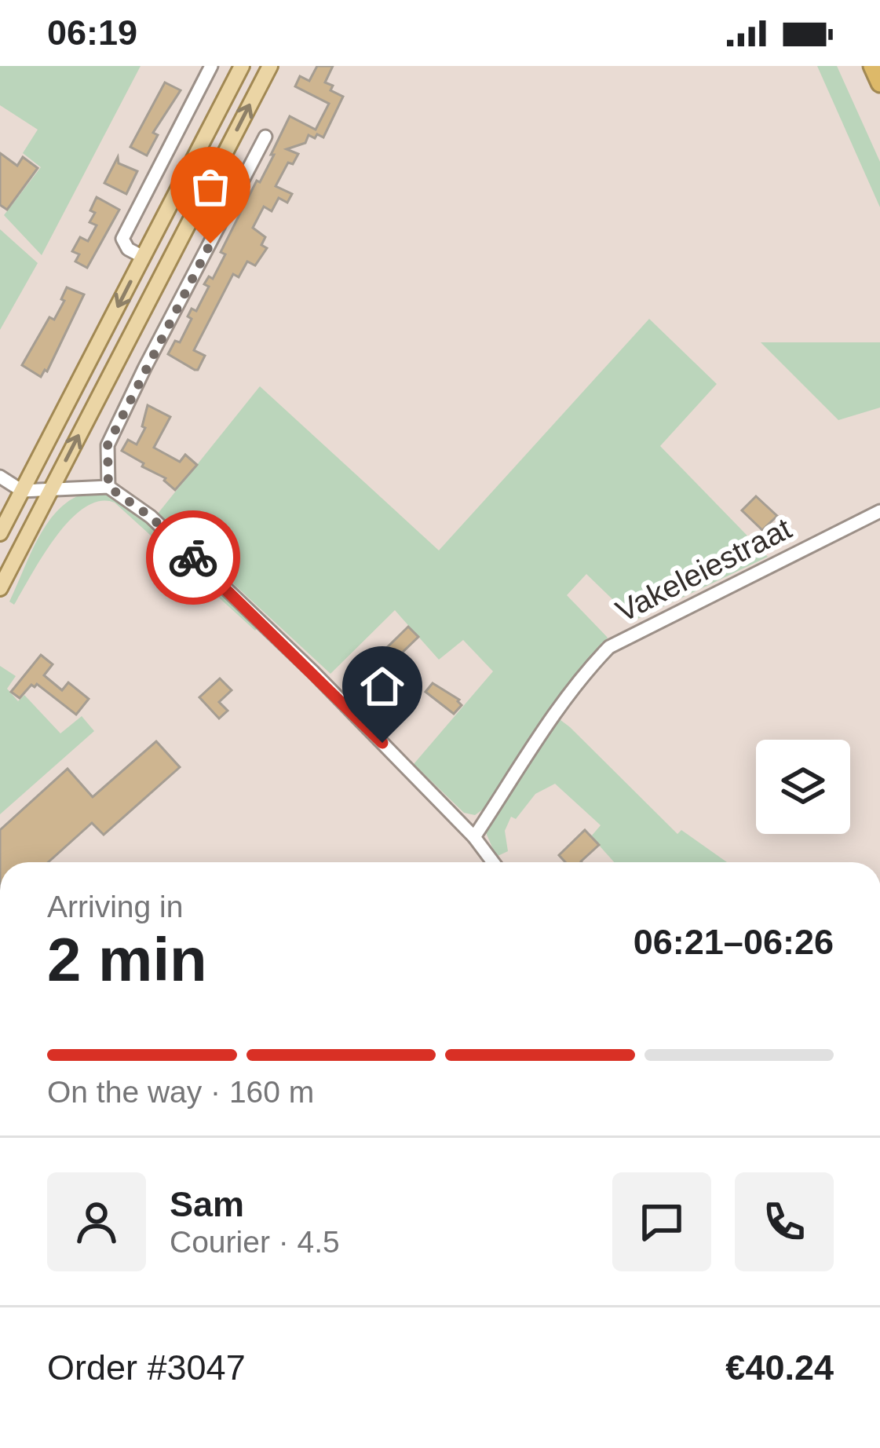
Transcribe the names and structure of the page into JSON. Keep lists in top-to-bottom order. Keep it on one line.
{"streets":{"street":["Vakeleiestraat"]},"page":{"status":"06:19","heading":["2 min","Arriving in","06:21–06:26"],"panel":["Sam","Courier · 4.5","Order #3047","€40.24"],"bar":"On the way · 160 m"}}
